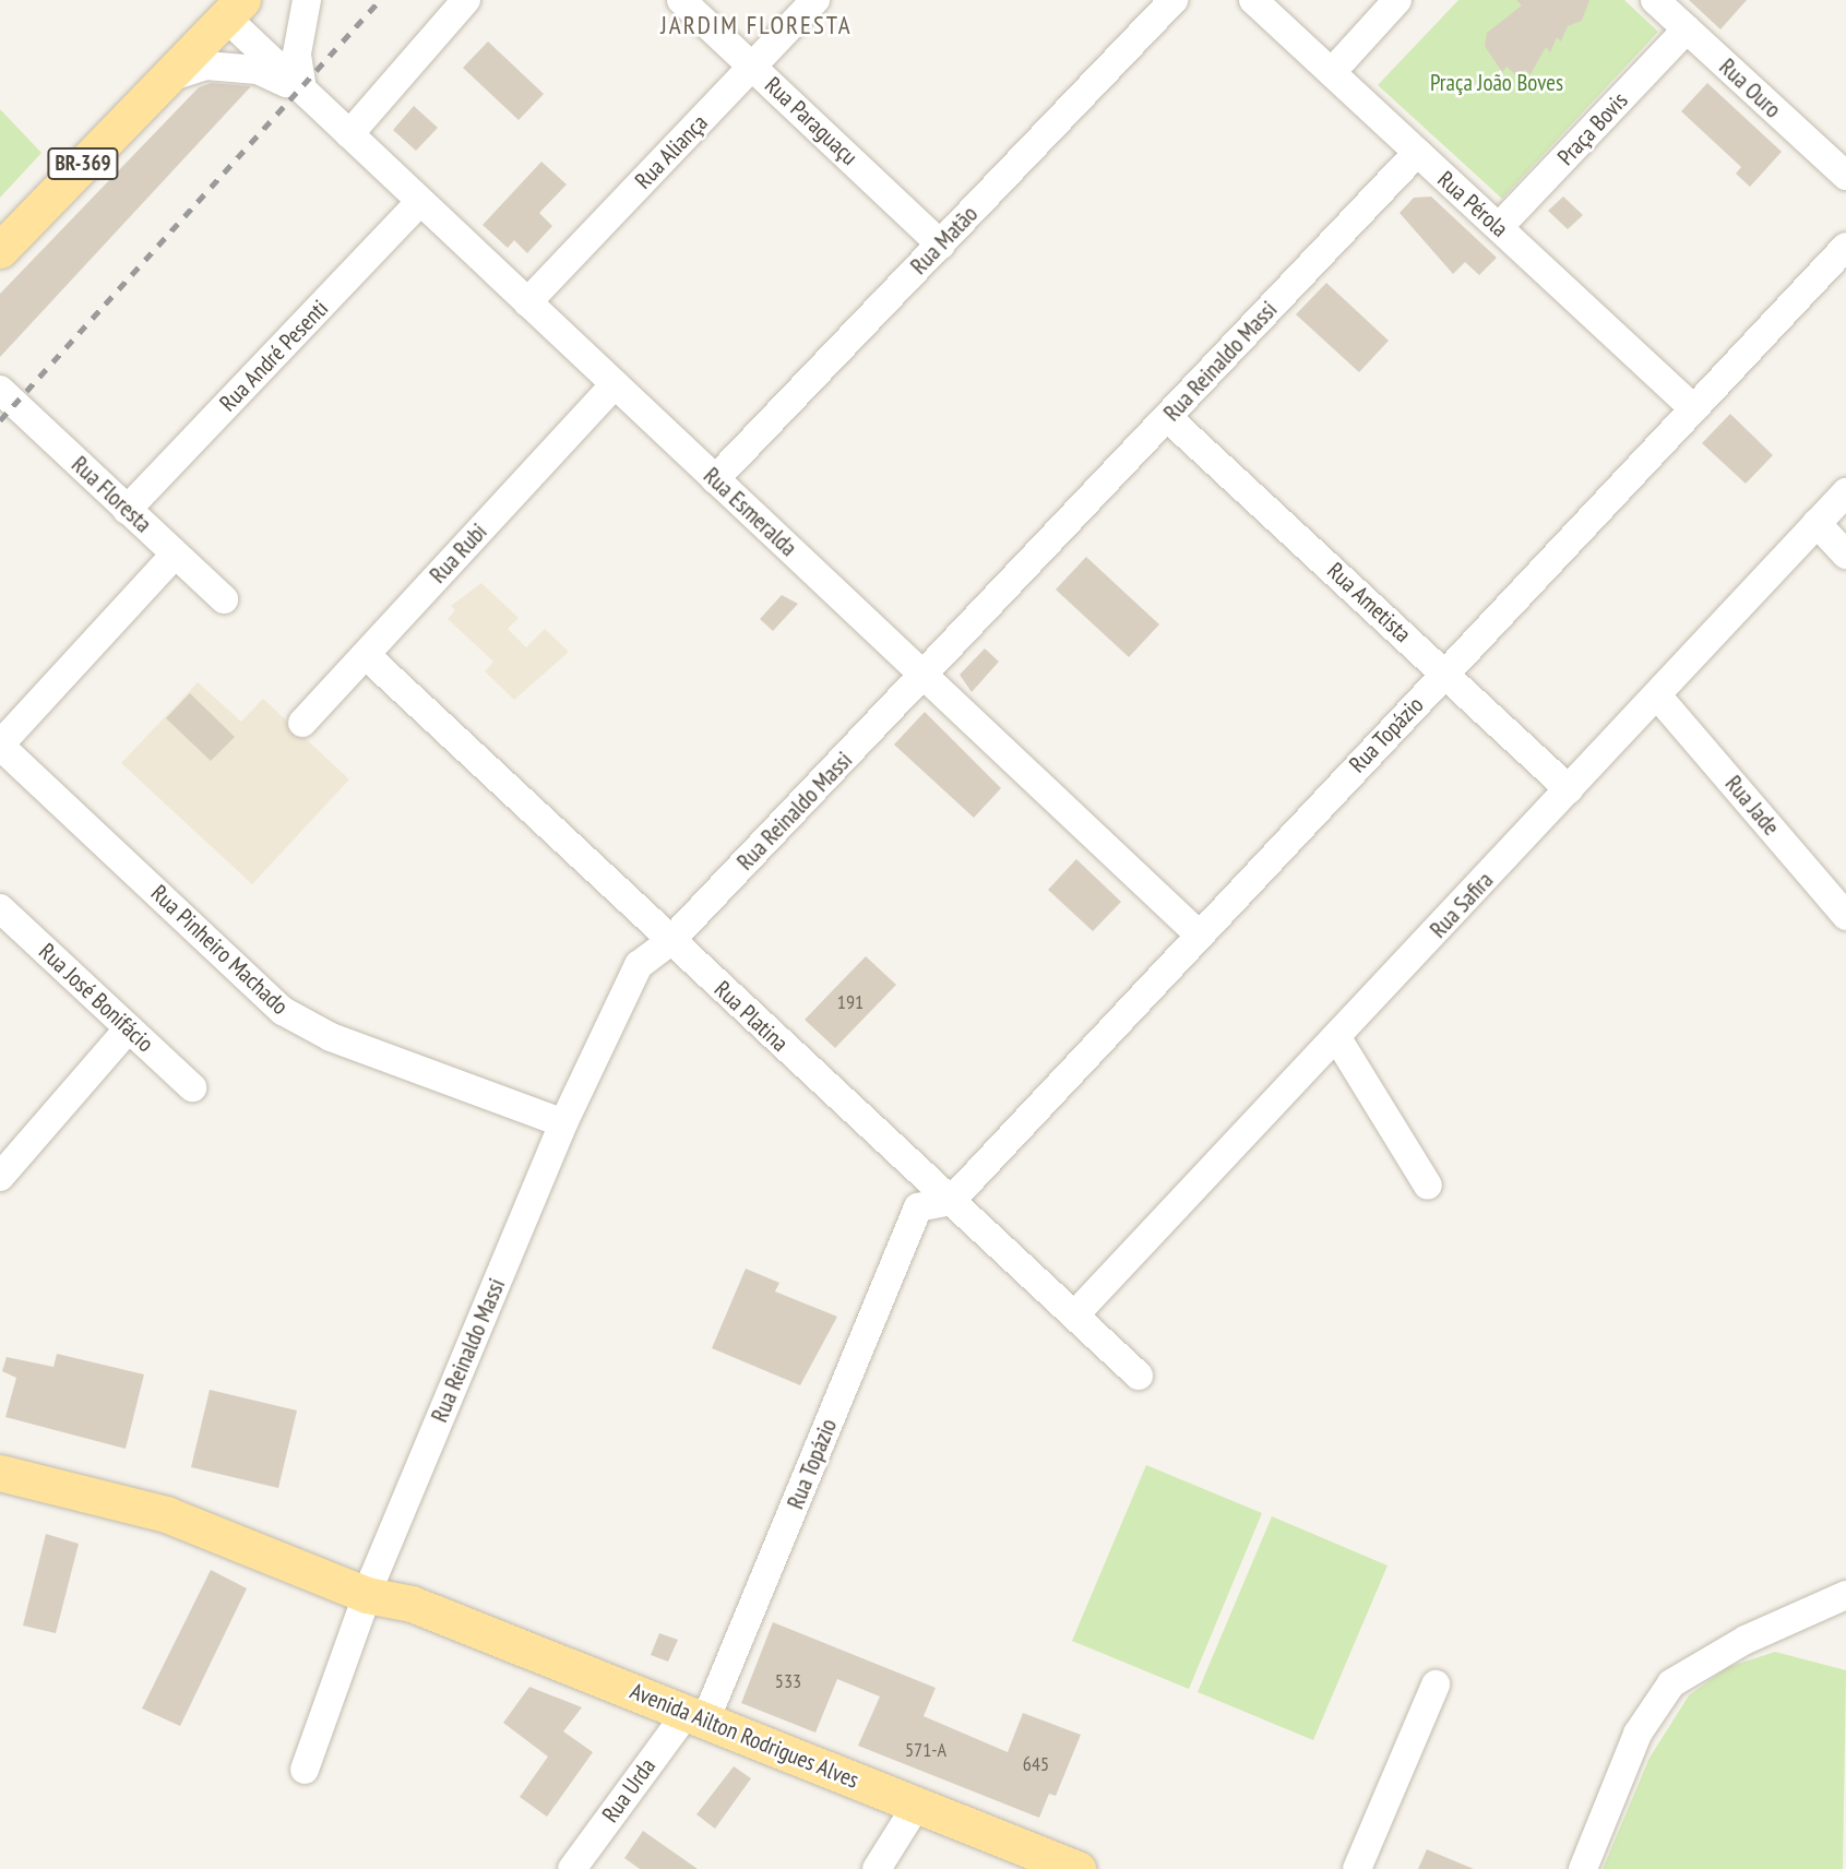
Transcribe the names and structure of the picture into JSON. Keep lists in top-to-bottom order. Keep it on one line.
{"streets":{"main road":["BR-369","Avenida Ailton Rodrigues Alves"],"street":["Rua Ouro","Rua Paraguaçu","Praça Bovis","Rua Aliança","Rua Pérola","Rua Matão","Rua André Pesenti","Rua Reinaldo Massi","Rua Floresta","Rua Esmeralda","Rua Rubi","Rua Ametista","Rua Topázio","Rua Jade","Rua Safira","Rua Pinheiro Machado","Rua José Bonifácio","Rua Platina","Rua Urda"]},"crossings":[["Rua Ouro","Praça Bovis"],["Rua Paraguaçu","Rua Aliança"],["Rua Paraguaçu","Rua Matão"],["Praça Bovis","Rua Pérola"],["Rua Aliança","Rua Esmeralda"],["BR-369","Rua Esmeralda"],["Rua Pérola","Rua Reinaldo Massi"],["Rua Pérola","Rua Topázio"],["Rua Matão","Rua Esmeralda"],["Rua André Pesenti","Rua Floresta"],["Rua André Pesenti","Rua Esmeralda"],["Rua Reinaldo Massi","Rua Esmeralda"],["Rua Reinaldo Massi","Rua Ametista"],["Rua Reinaldo Massi","Rua Pinheiro Machado"],["Rua Reinaldo Massi","Rua Platina"],["Rua Reinaldo Massi","Avenida Ailton Rodrigues Alves"],["Rua Esmeralda","Rua Rubi"],["Rua Esmeralda","Rua Topázio"],["Rua Rubi","Rua Platina"],["Rua Ametista","Rua Topázio"],["Rua Ametista","Rua Safira"],["Rua Topázio","Rua Platina"],["Rua Topázio","Avenida Ailton Rodrigues Alves"],["Rua Topázio","Rua Urda"],["Rua Jade","Rua Safira"],["Avenida Ailton Rodrigues Alves","Rua Urda"]],"districts":["JARDIM FLORESTA"],"parks":["Praça João Boves"],"house_numbers":["191","533","571-A","645"]}
